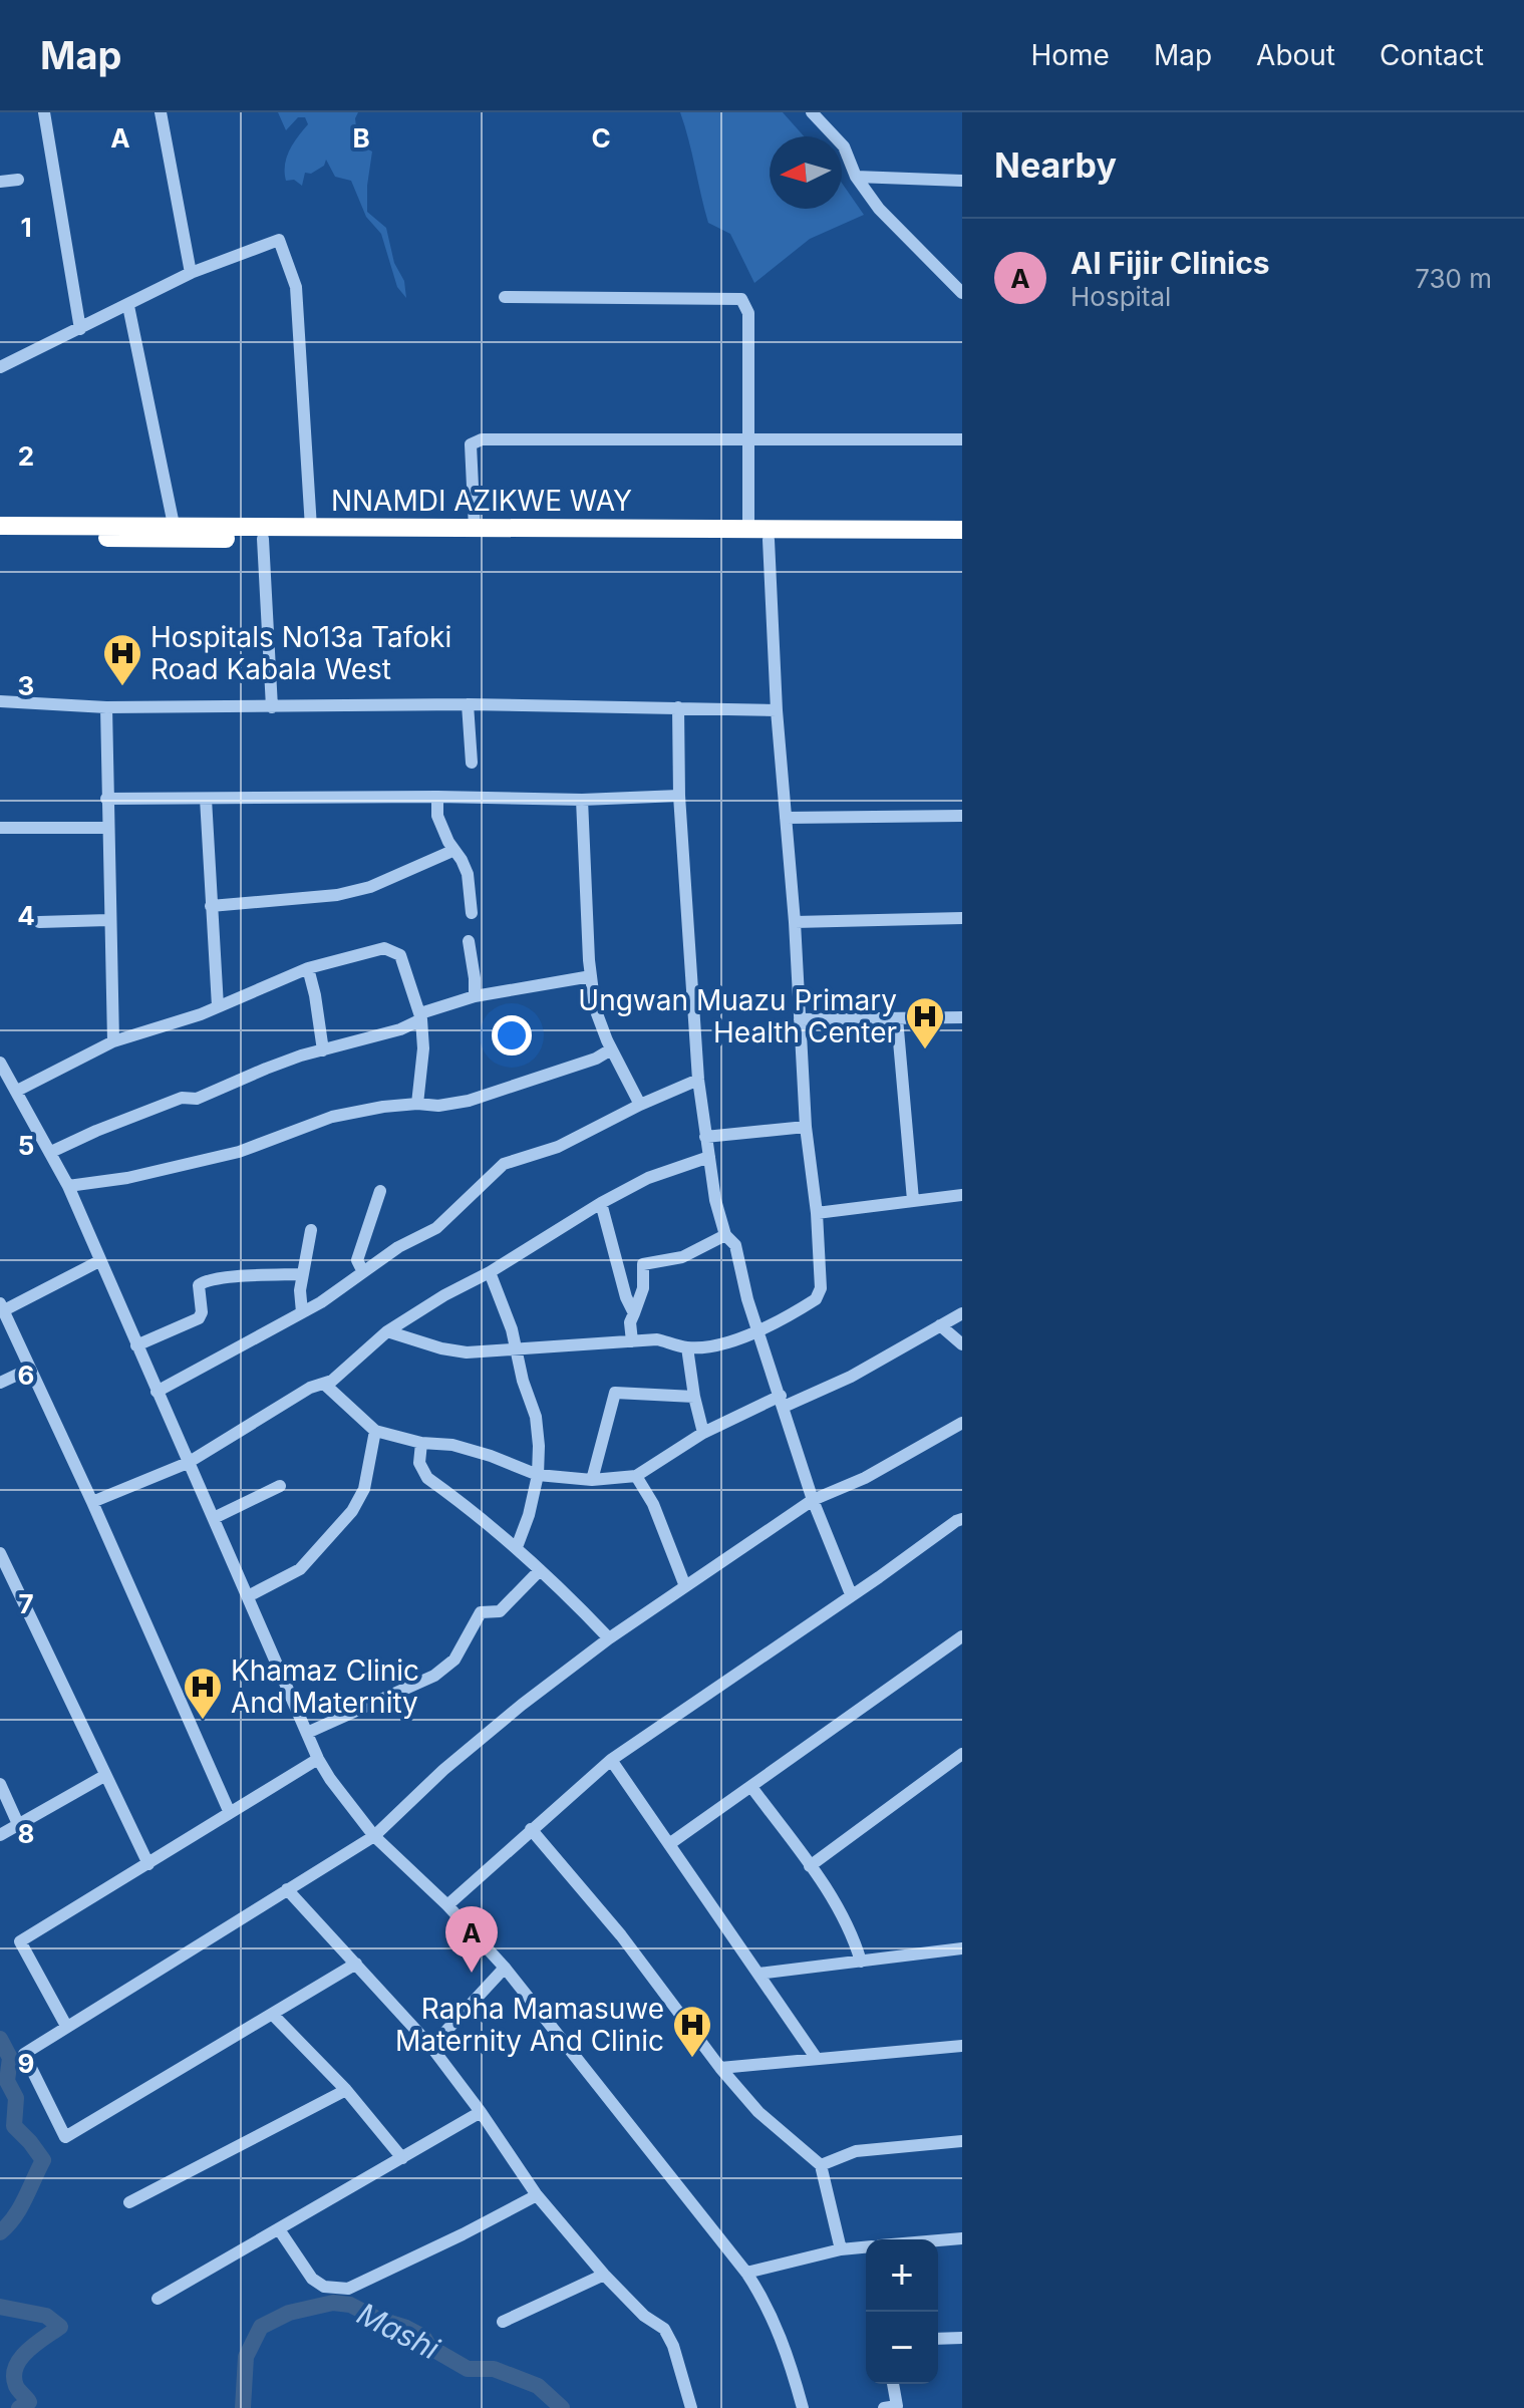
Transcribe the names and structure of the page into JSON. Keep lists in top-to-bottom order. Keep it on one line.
{"streets":{"highway":["NNAMDI AZIKWE WAY"]},"water":["Mashi"],"places":{"hospital":["Hospitals No13a Tafoki Road Kabala West","Ungwan Muazu Primary Health Center","Khamaz Clinic And Maternity","Rapha Mamasuwe Maternity And Clinic"]},"north":"left","page":{"header":"Map","nav":["Home","Map","About","Contact"],"heading":"Nearby","list":[{"mark":"A","name":"Al Fijir Clinics","note":"Hospital","value":"730 m"}],"pins":"A","map_buttons":["+","−"]},"grid":{"columns":["A","B","C"],"rows":["1","2","3","4","5","6","7","8","9"]}}
